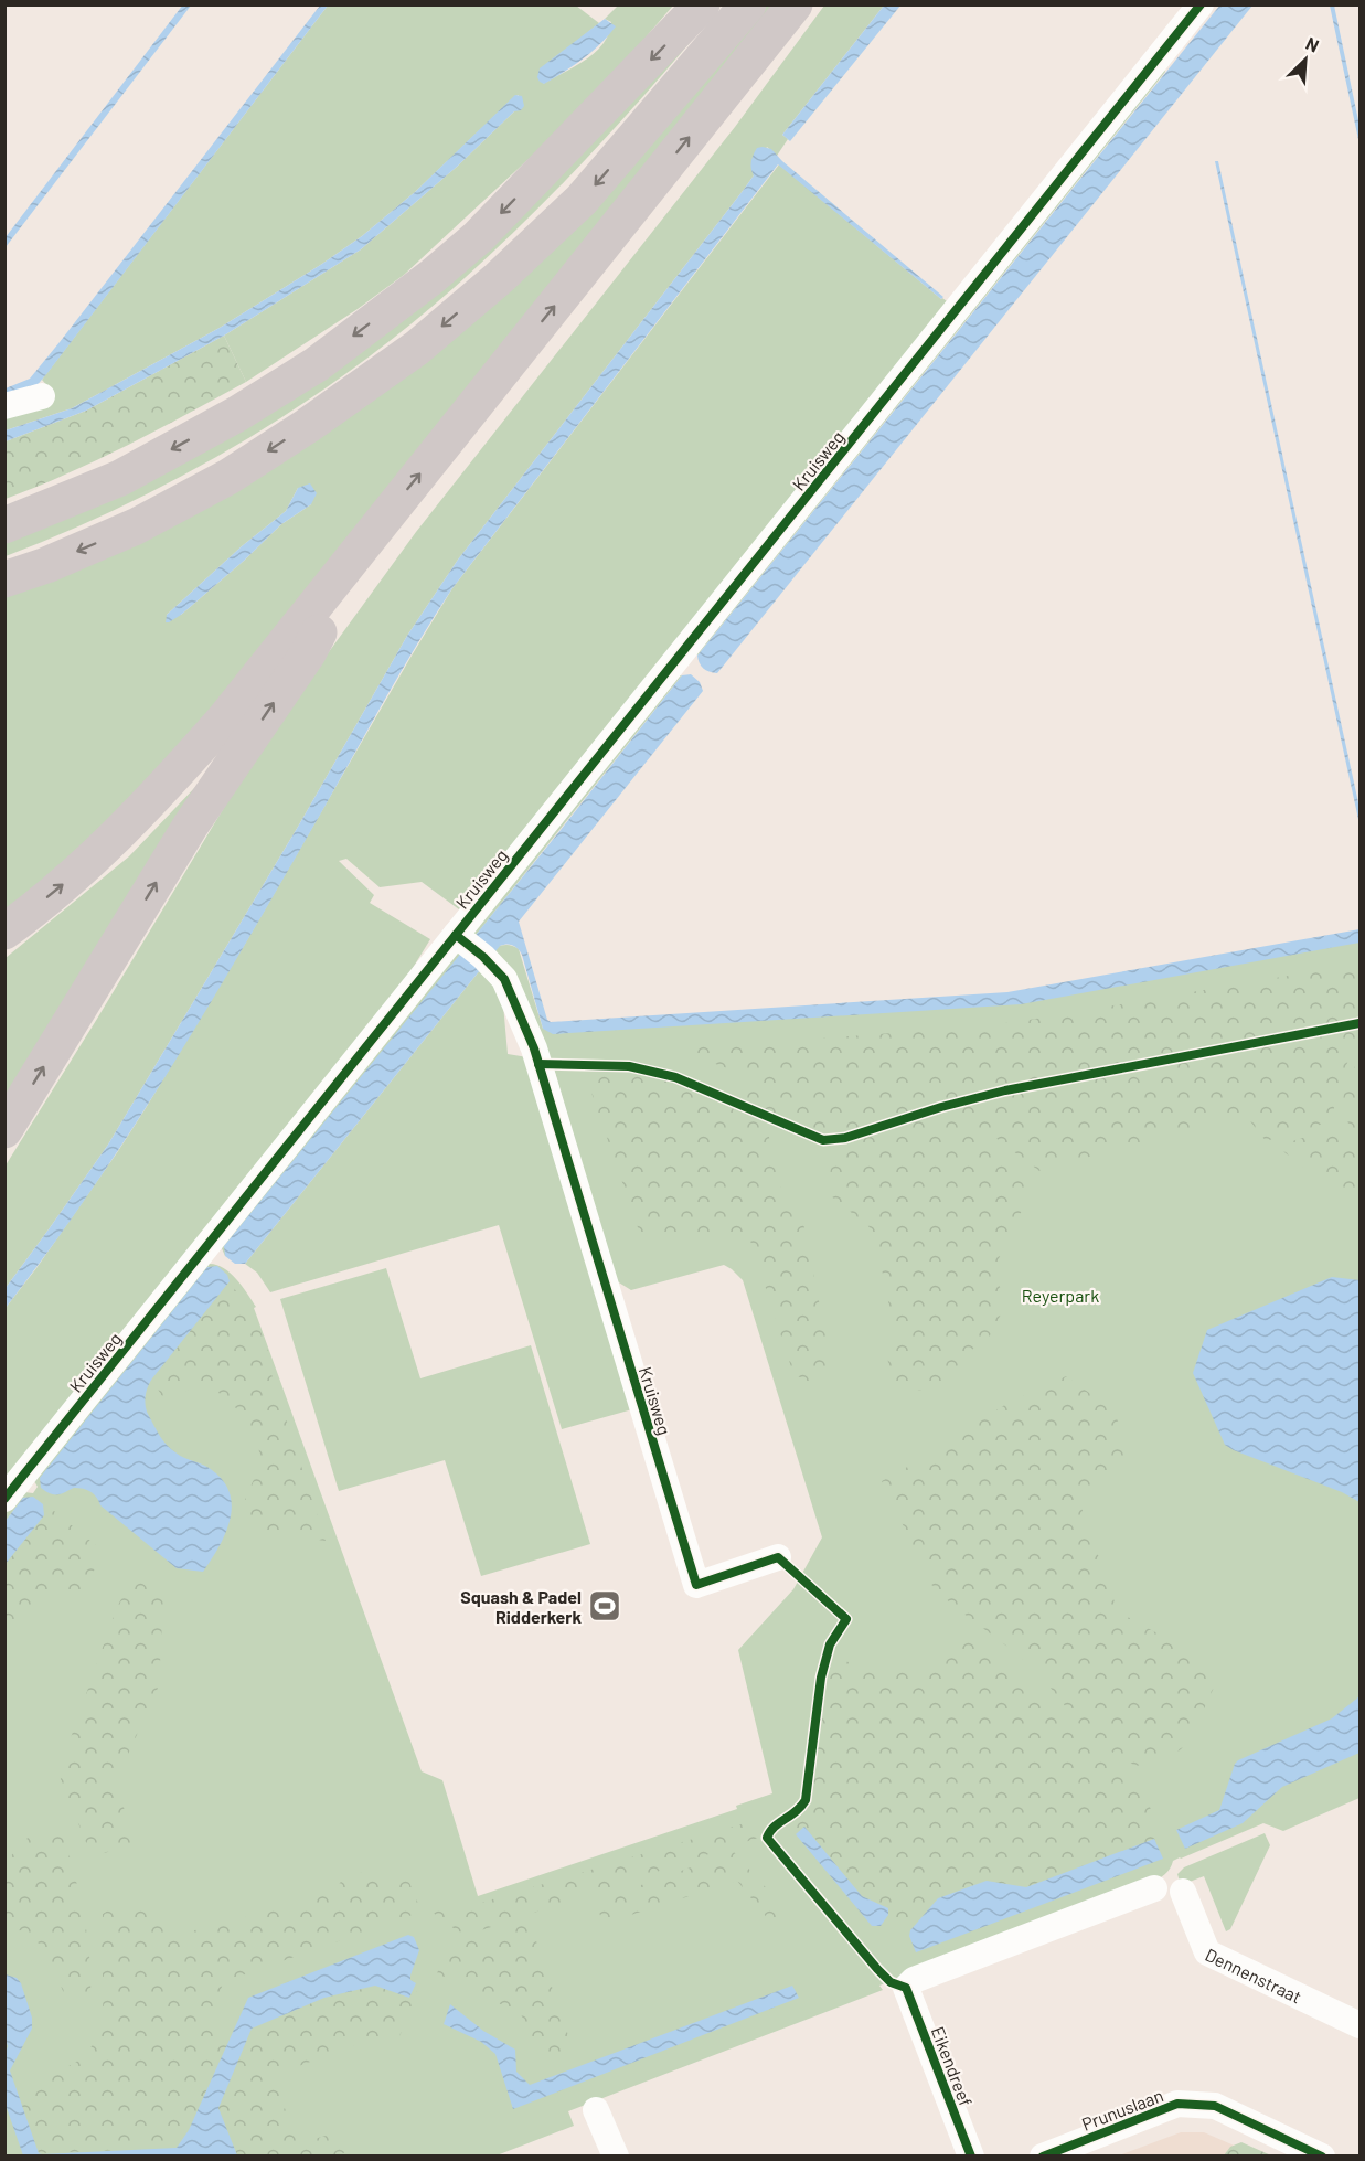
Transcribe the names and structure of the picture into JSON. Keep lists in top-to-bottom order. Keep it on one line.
{"streets":{"street":["Kruisweg","Dennenstraat","Eikendreef","Prunuslaan"]},"parks":["Reyerpark"],"places":{"sports":["Squash & Padel Ridderkerk"]},"north":"top right"}
